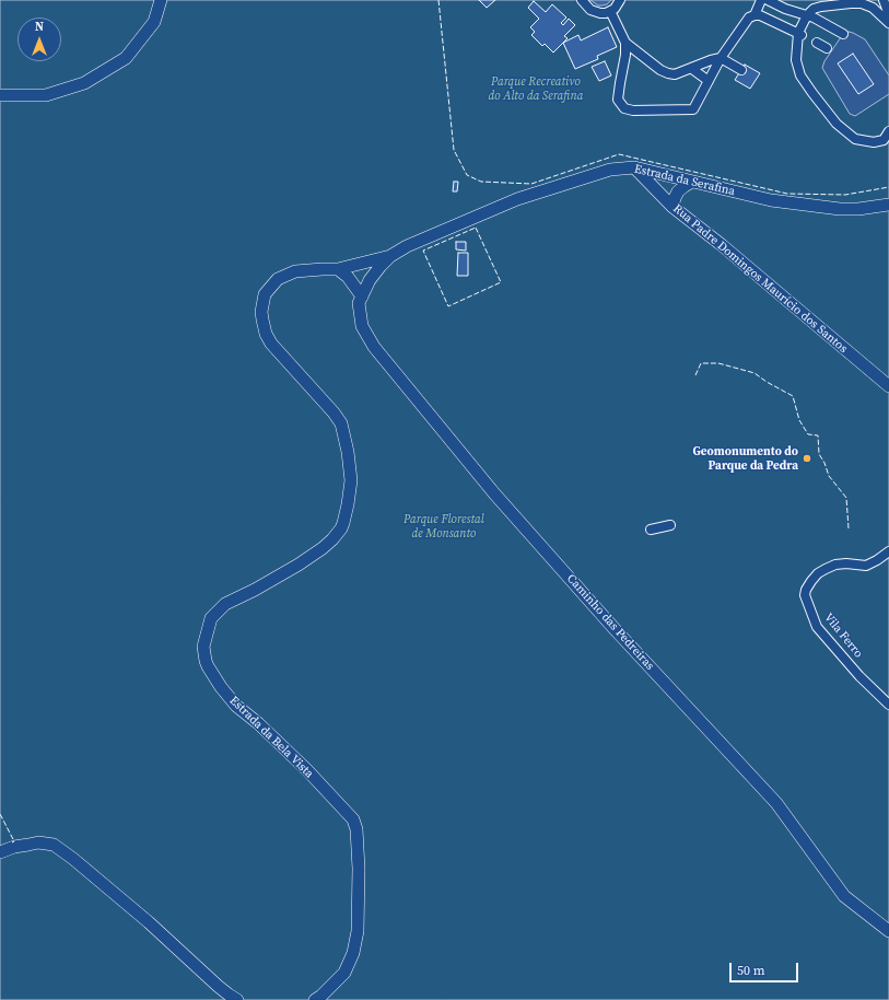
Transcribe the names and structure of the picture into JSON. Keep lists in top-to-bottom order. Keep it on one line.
{"streets":{"street":["Estrada da Serafina","Rua Padre Domingos Maurício dos Santos","Caminho das Pedreiras","Vila Ferro","Estrada da Bela Vista"]},"crossings":[["Estrada da Serafina","Rua Padre Domingos Maurício dos Santos"],["Estrada da Serafina","Caminho das Pedreiras"],["Estrada da Serafina","Estrada da Bela Vista"],["Caminho das Pedreiras","Estrada da Bela Vista"]],"parks":["Parque Recreativo do Alto da Serafina","Parque Florestal de Monsanto"],"places":["Geomonumento do Parque da Pedra"],"scale_bar":"50 m","north":"top"}
